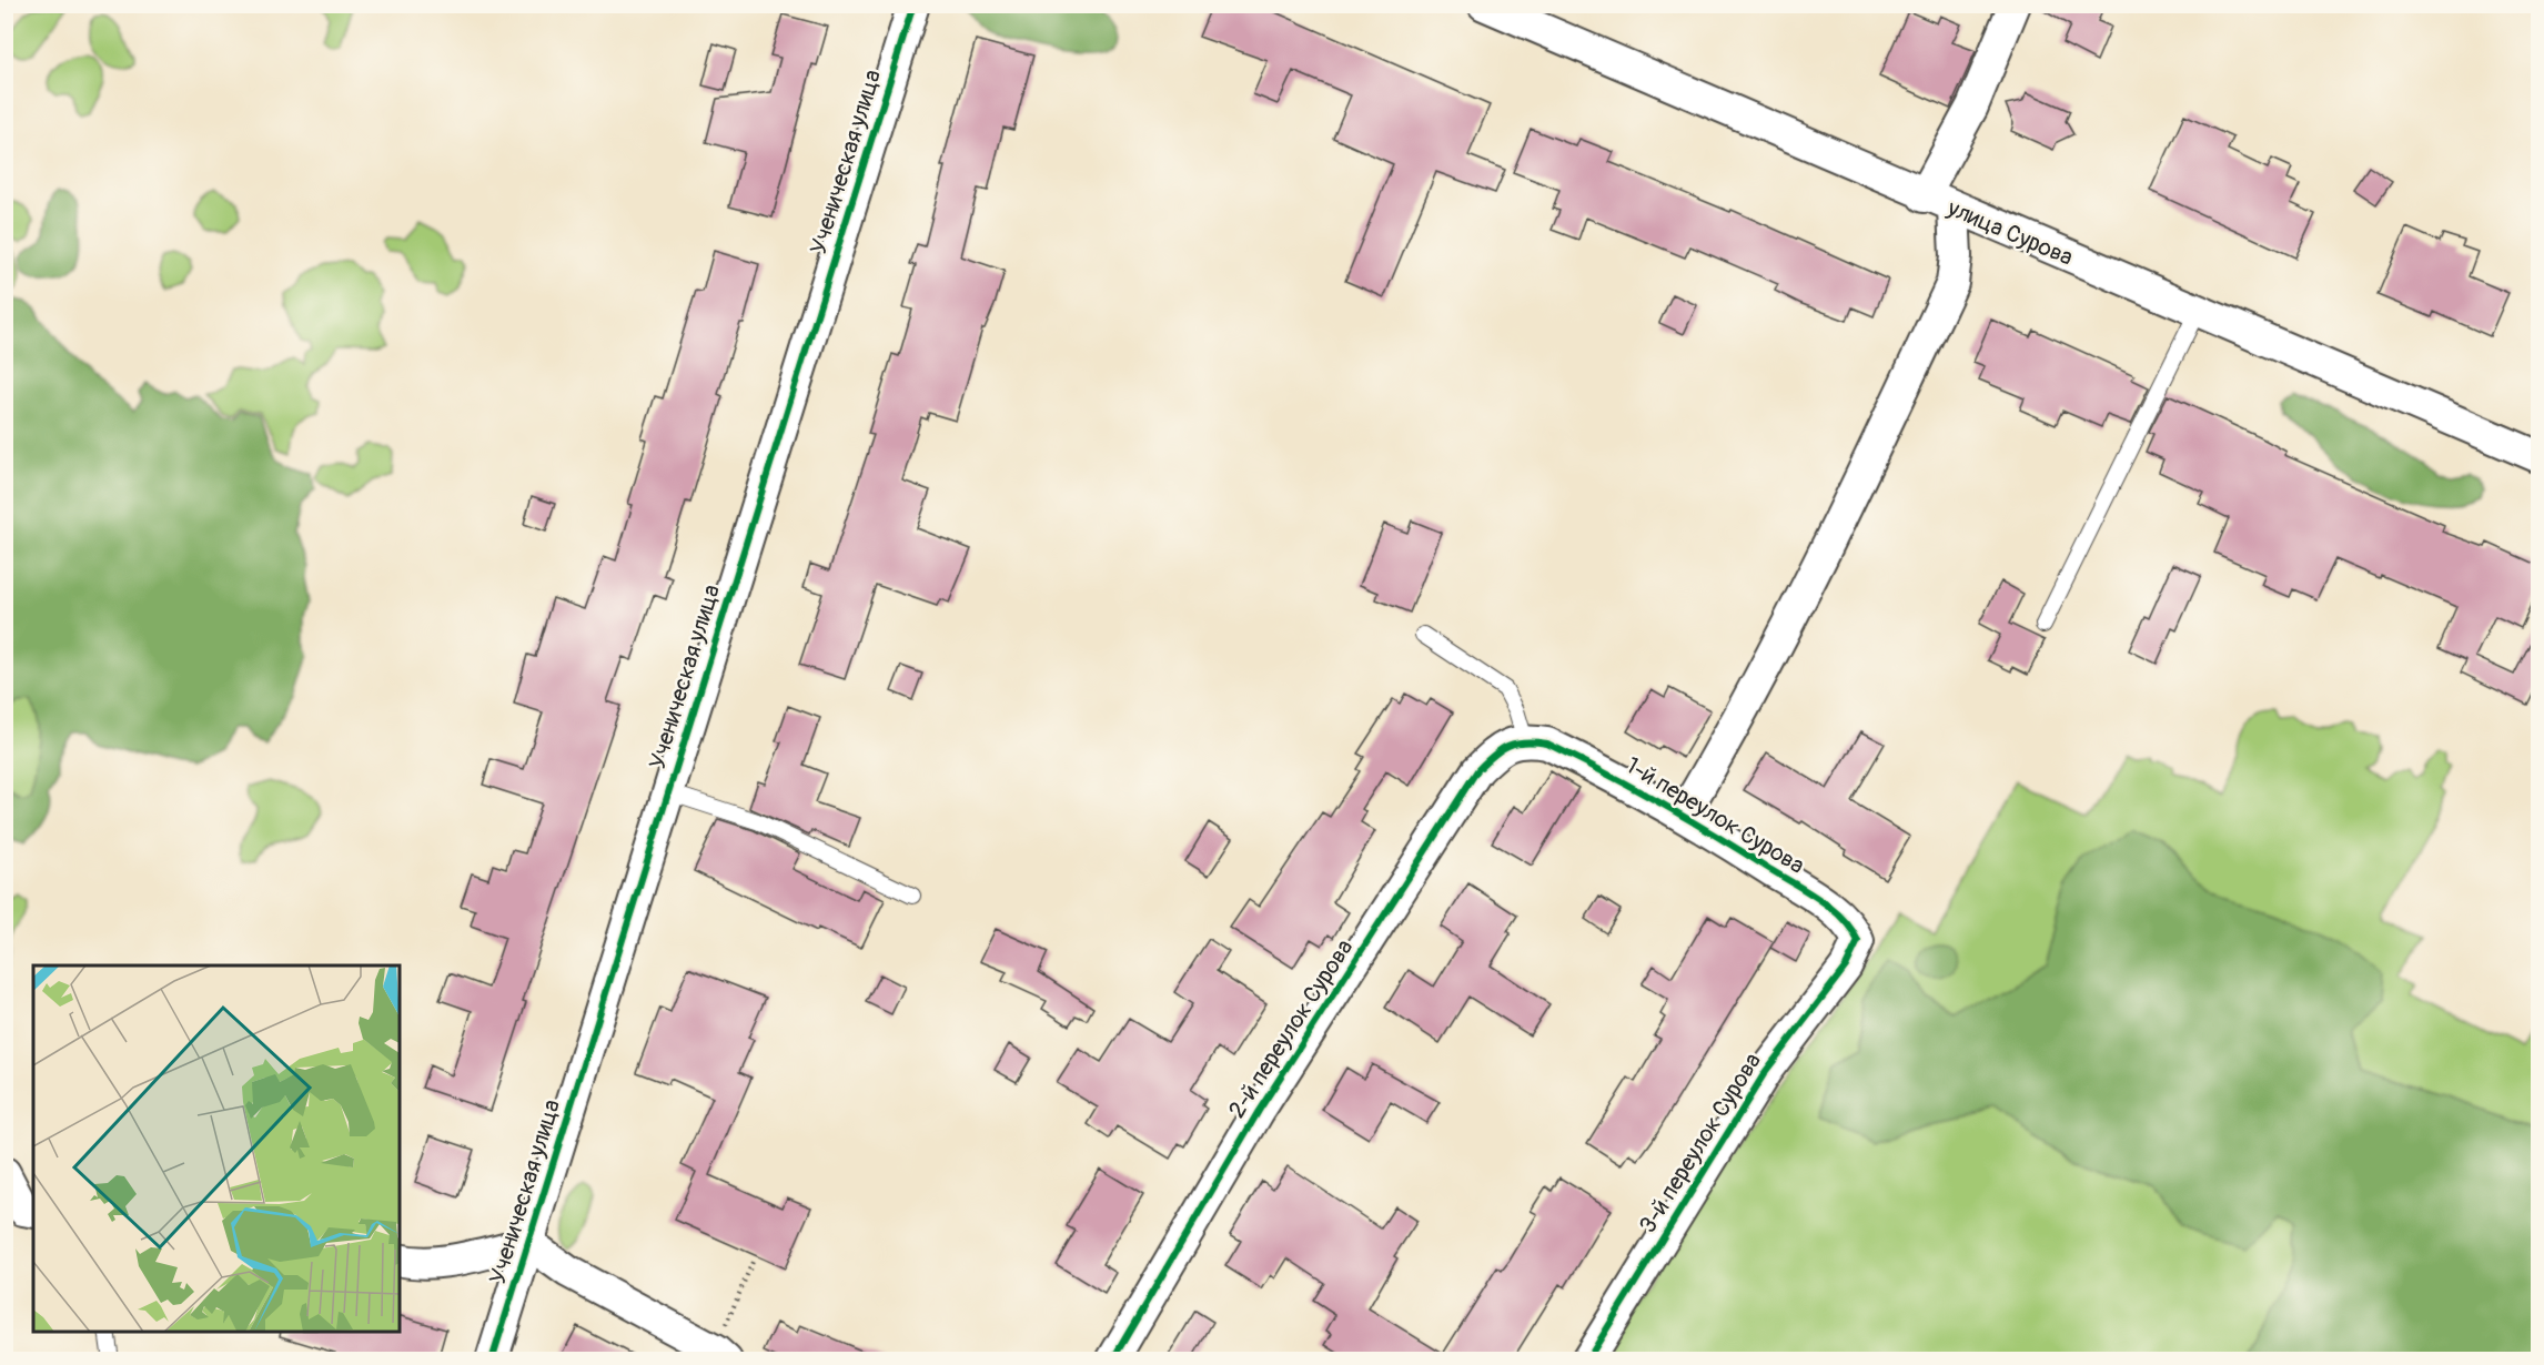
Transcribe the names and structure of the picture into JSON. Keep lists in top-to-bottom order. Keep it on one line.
{"streets":{"street":["Ученическая улица","улица Сурова","1-й переулок Сурова","2-й переулок Сурова","3-й переулок Сурова"]},"crossings":[["1-й переулок Сурова","2-й переулок Сурова"],["1-й переулок Сурова","3-й переулок Сурова"]]}
